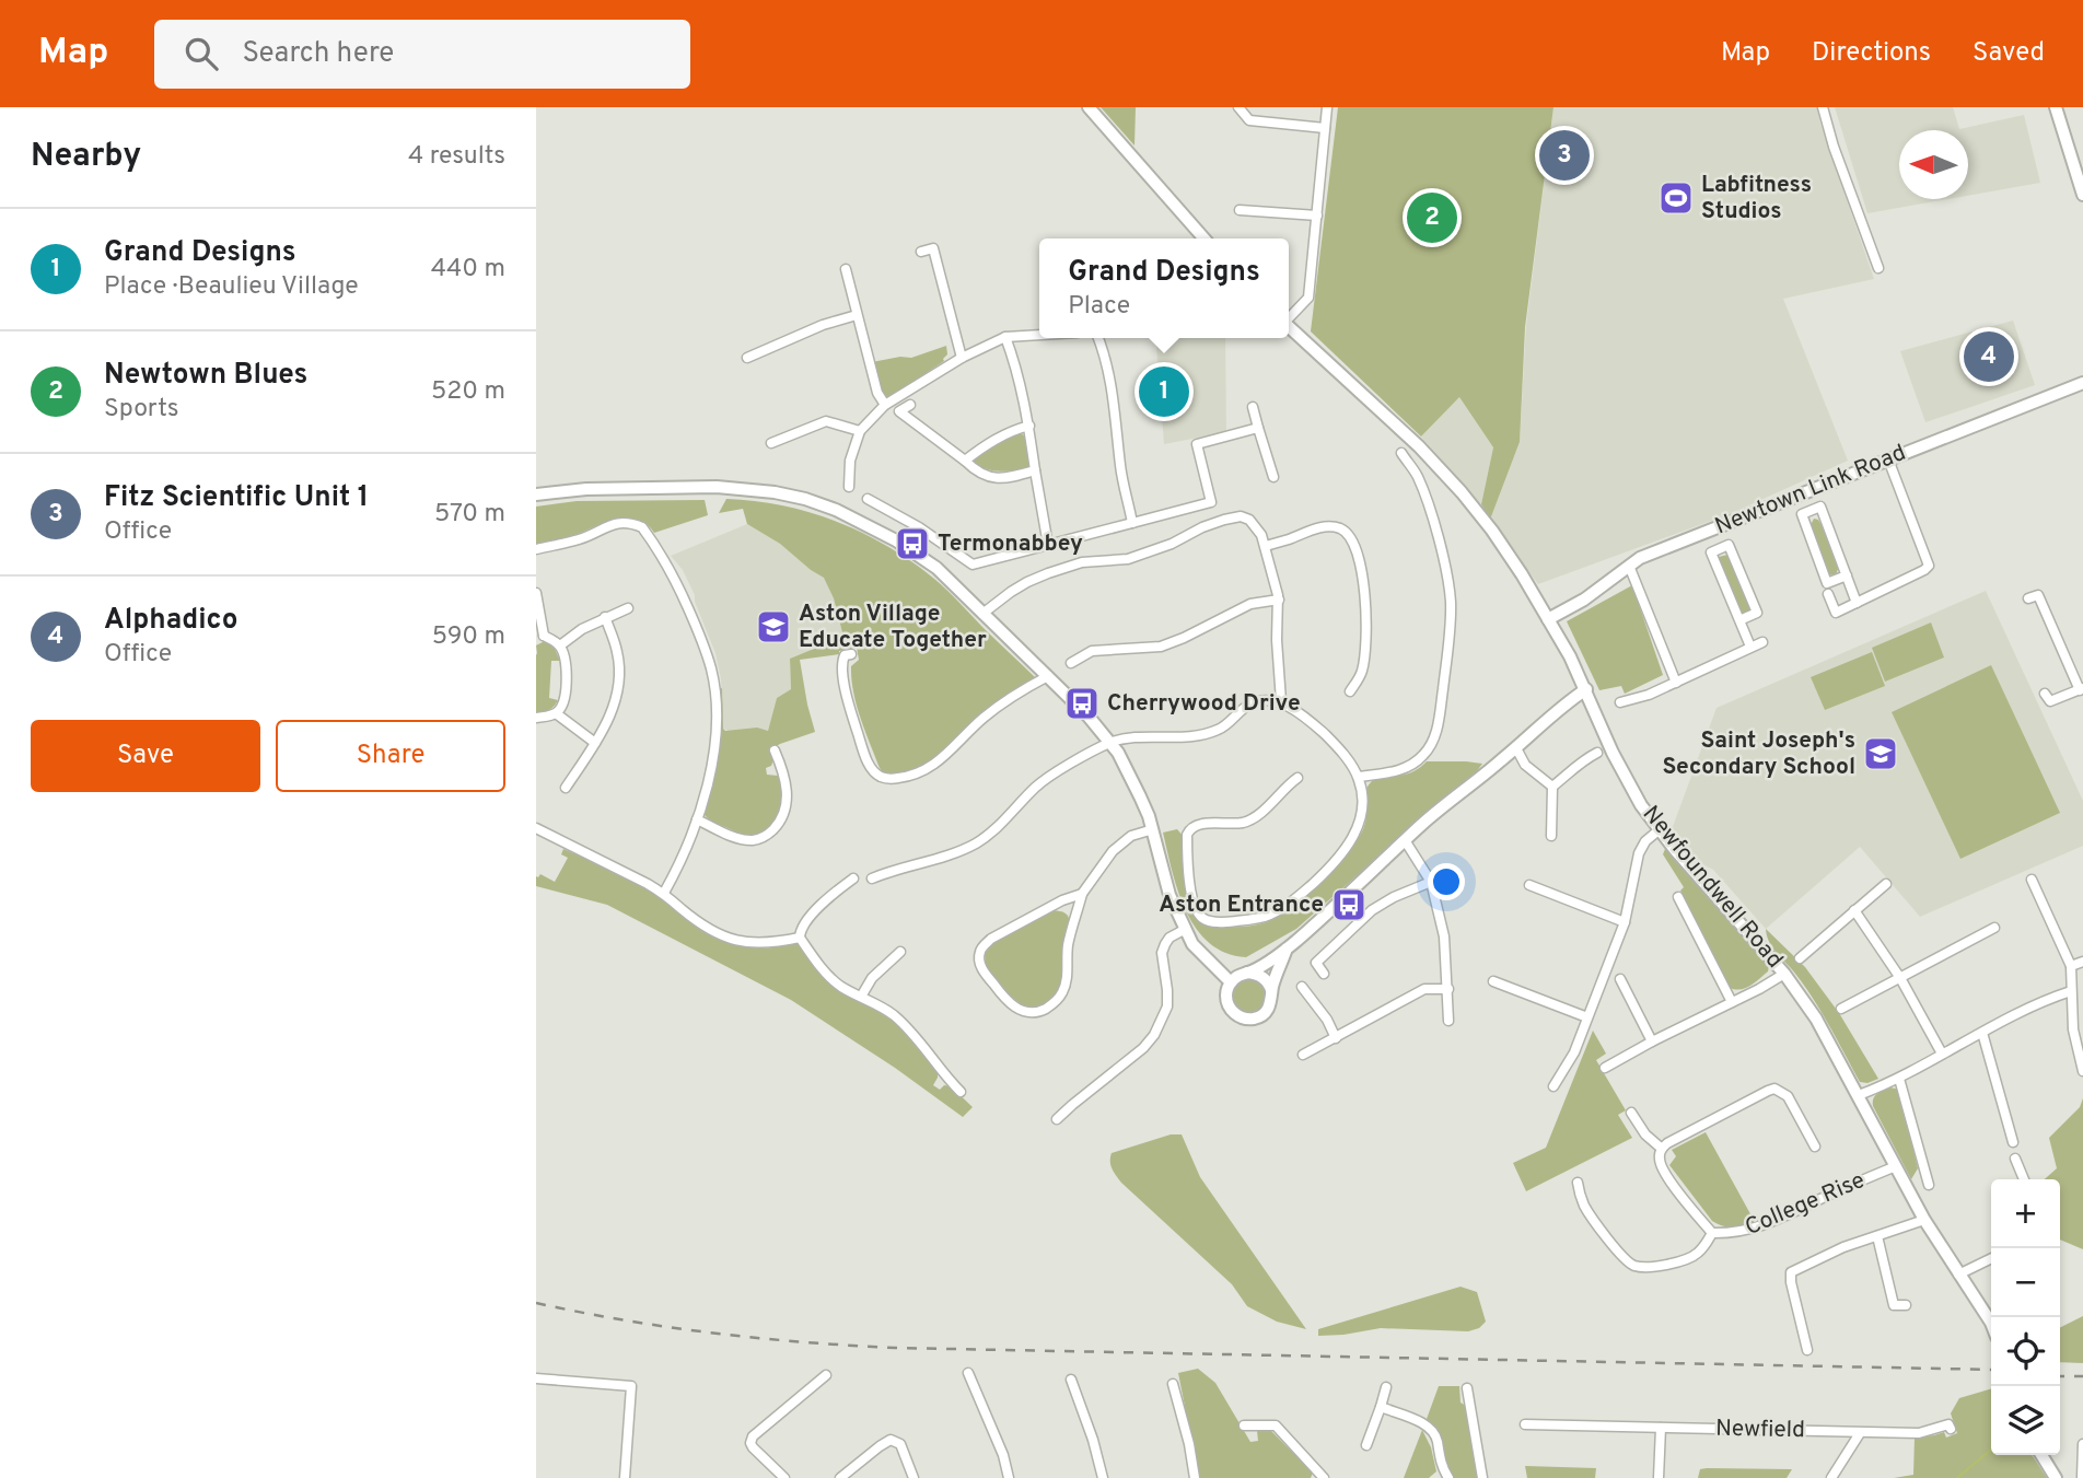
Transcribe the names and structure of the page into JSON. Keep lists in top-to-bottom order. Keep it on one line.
{"streets":{"street":["Newtown Link Road","Newfoundwell Road","College Rise","Newfield"]},"crossings":[["Newtown Link Road","Newfoundwell Road"],["Newfoundwell Road","College Rise"]],"places":{"sports":["Labfitness Studios"],"bus stop":["Termonabbey","Cherrywood Drive","Aston Entrance"],"school or university":["Aston Village Educate Together","Saint Joseph's Secondary School"]},"north":"left","page":{"header":"Map","search":"Search here","nav":["Map","Directions","Saved"],"heading":["Nearby","4 results"],"pins":["3","2","4","1"],"list":[{"mark":"1","name":"Grand Designs","note":"Place · Beaulieu Village","value":"440 m"},{"mark":"2","name":"Newtown Blues","note":"Sports","value":"520 m"},{"mark":"3","name":"Fitz Scientific Unit 1","note":"Office","value":"570 m"},{"mark":"4","name":"Alphadico","note":"Office","value":"590 m"}],"popup":["Grand Designs","Place"],"buttons":["Save","Share"],"map_buttons":["+","−"]}}
